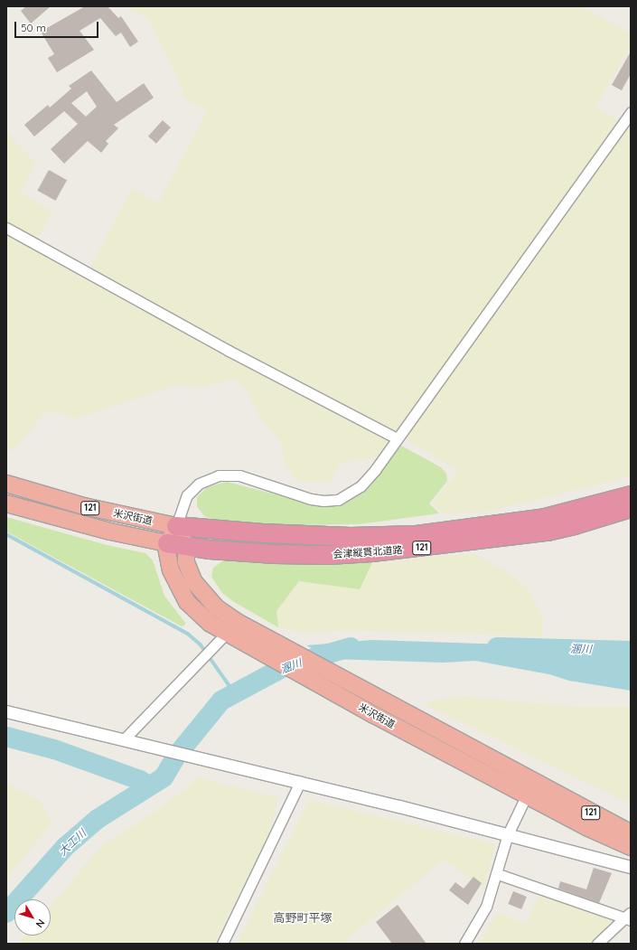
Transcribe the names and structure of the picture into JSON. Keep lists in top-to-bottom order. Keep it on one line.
{"streets":{"highway":["121","米沢街道","会津縦貫北道路"]},"crossings":[["121","米沢街道"],["121","会津縦貫北道路"],["米沢街道","会津縦貫北道路"]],"districts":["高野町平塚"],"water":["溷川","大工川"],"scale_bar":"50 m","north":"bottom right"}
